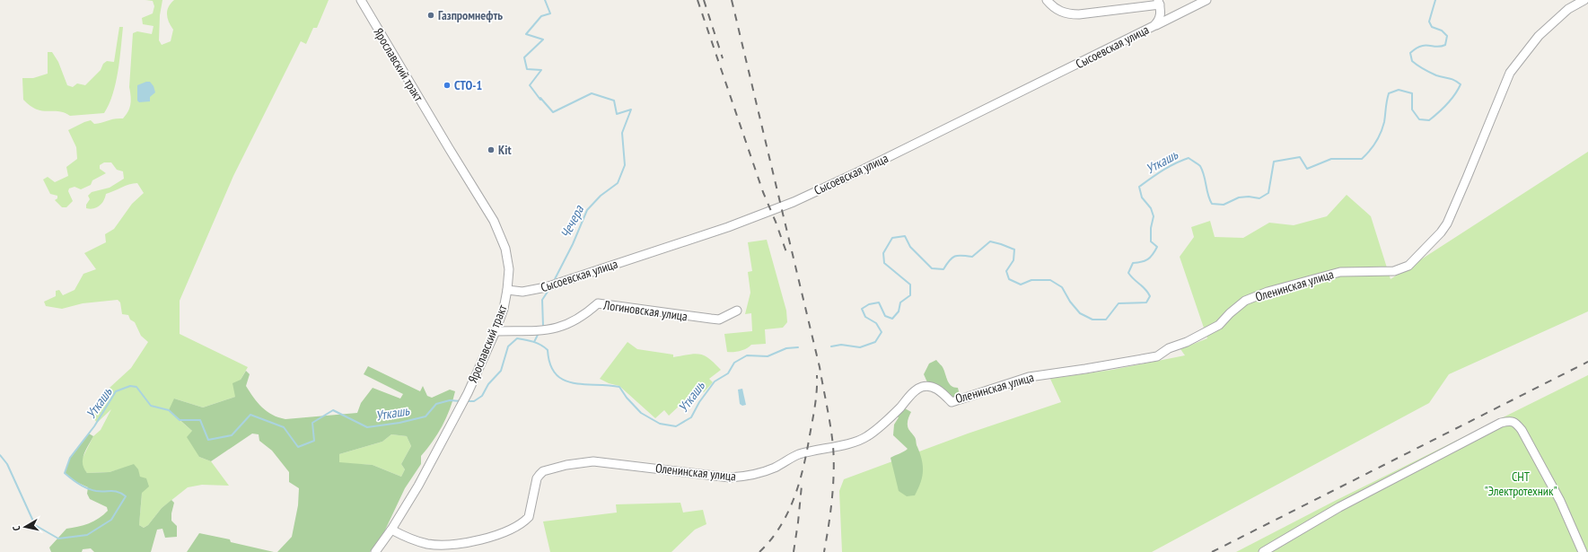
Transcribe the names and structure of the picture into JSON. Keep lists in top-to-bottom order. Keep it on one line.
{"streets":{"street":["Сысоевская улица","Ярославский тракт","Оленинская улица","Логиновская улица"]},"crossings":[["Сысоевская улица","Ярославский тракт"],["Ярославский тракт","Оленинская улица"],["Ярославский тракт","Логиновская улица"]],"water":["Уткашь","Чечера"],"parks":["СНТ \"Электротехник\""],"places":["Газпромнефть","СТО-1","Kit"],"north":"left"}
